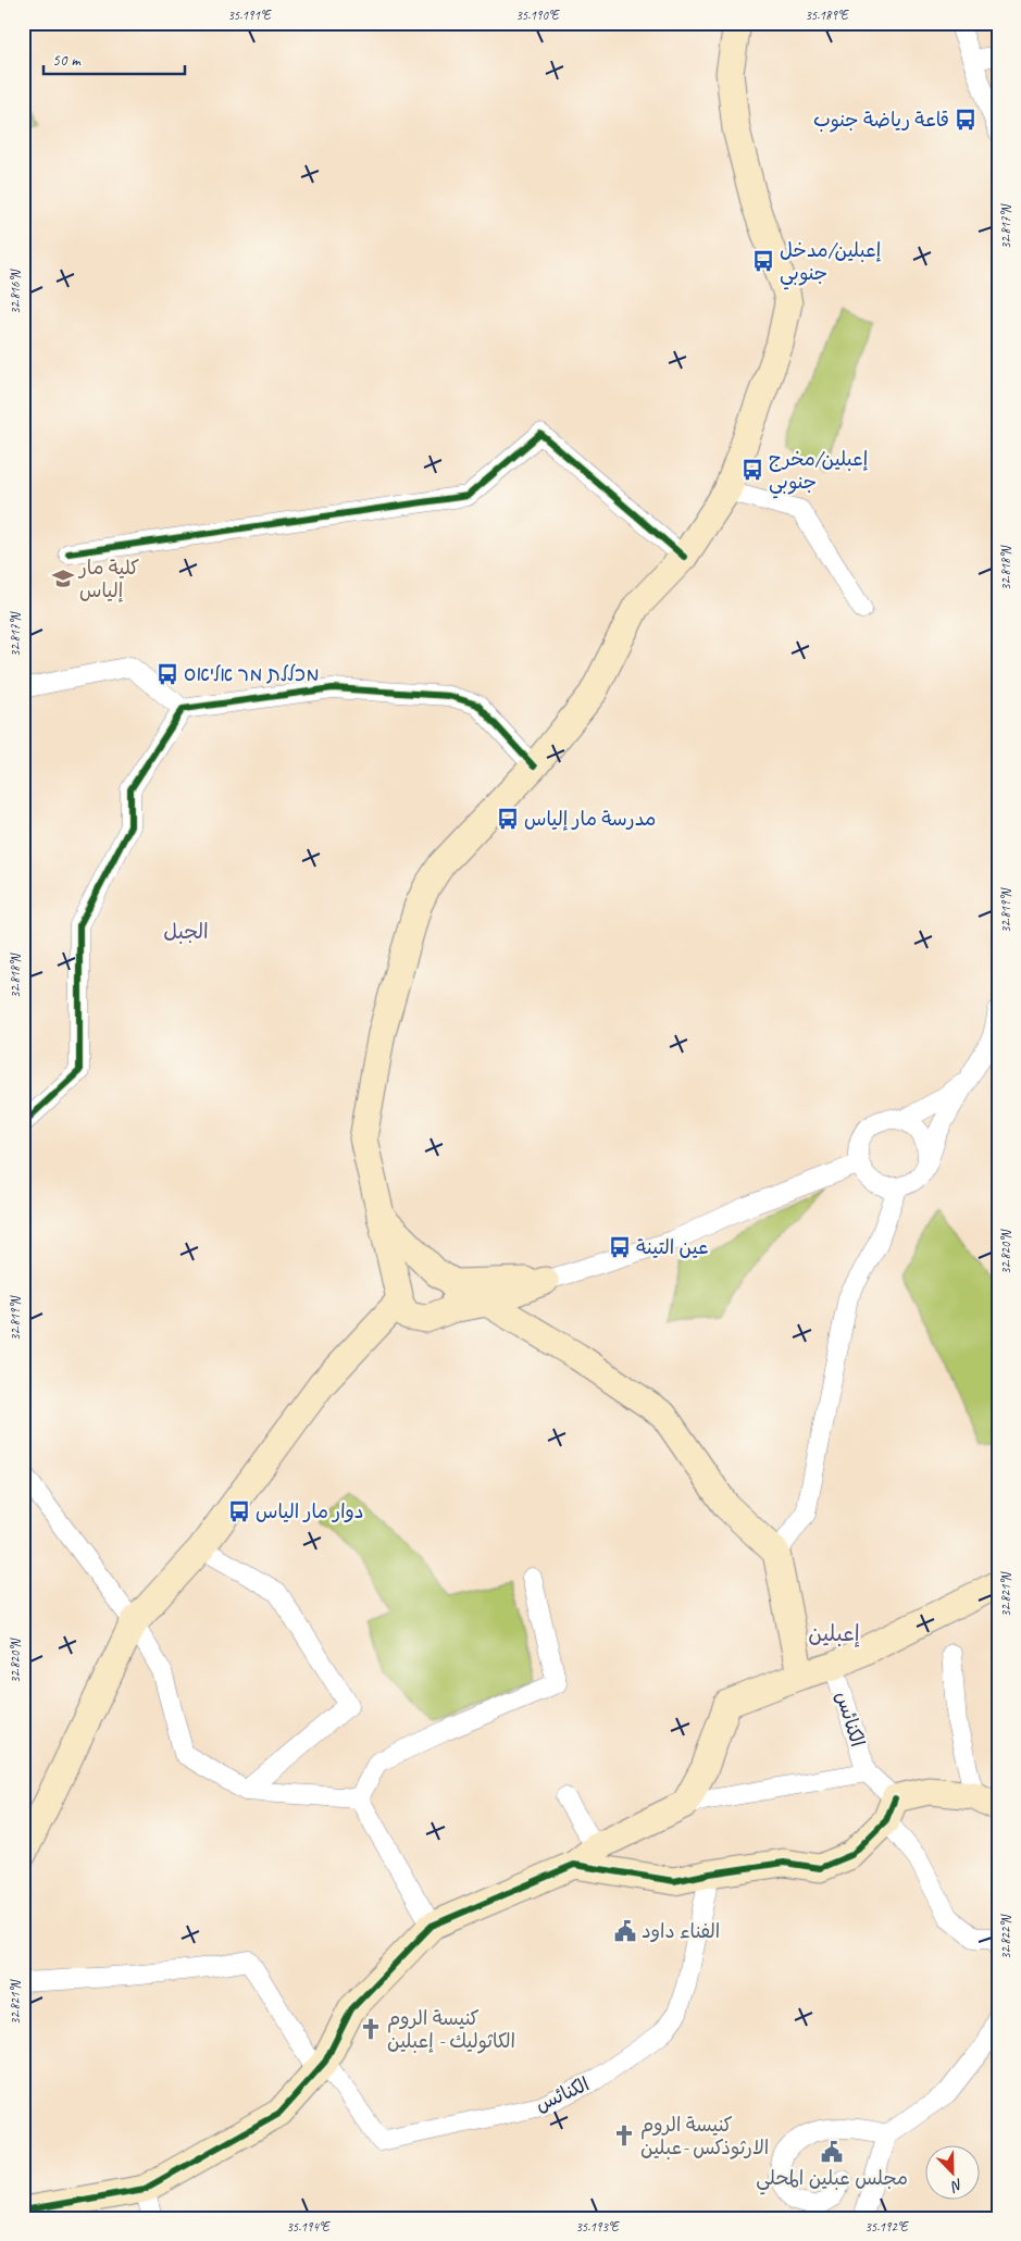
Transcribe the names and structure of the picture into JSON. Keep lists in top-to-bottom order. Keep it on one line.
{"streets":{"street":["الكنائس"]},"districts":["الجبل","إعبلين"],"places":{"bus stop":["قاعة رياضة جنوب","إعبلين/مدخل جنوبي","إعبلين/مخرج جنوبي","מכללת מר אליאס","مدرسة مار إلياس","عين التينة","دوار مار الياس"],"school or university":["كلية مار إلياس"],"public building":["الفناء داود","مجلس عبلين المحلي"],"church":["كنيسة الروم الكاثوليك - إعبلين","كنيسة الروم الارثوذكس -عبلين"]},"scale_bar":"50 m","north":"bottom right","coordinates":["35.191°E","35.190°E","35.189°E","32.817°N","32.816°N","32.818°N","32.819°N","32.820°N","32.821°N","32.822°N","35.194°E","35.193°E","35.192°E"]}
